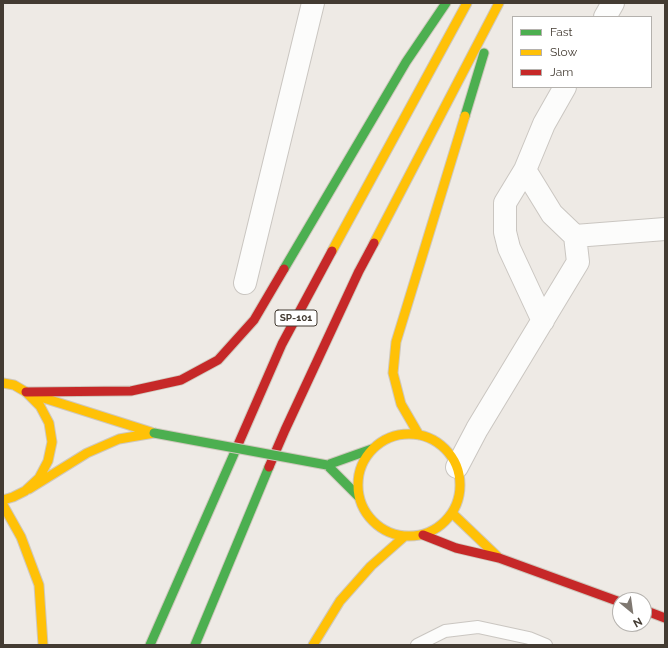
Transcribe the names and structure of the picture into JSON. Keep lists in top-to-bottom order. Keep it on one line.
{"streets":{"main road":["SP-101"]},"legend":["Fast","Slow","Jam"],"north":"bottom right"}
